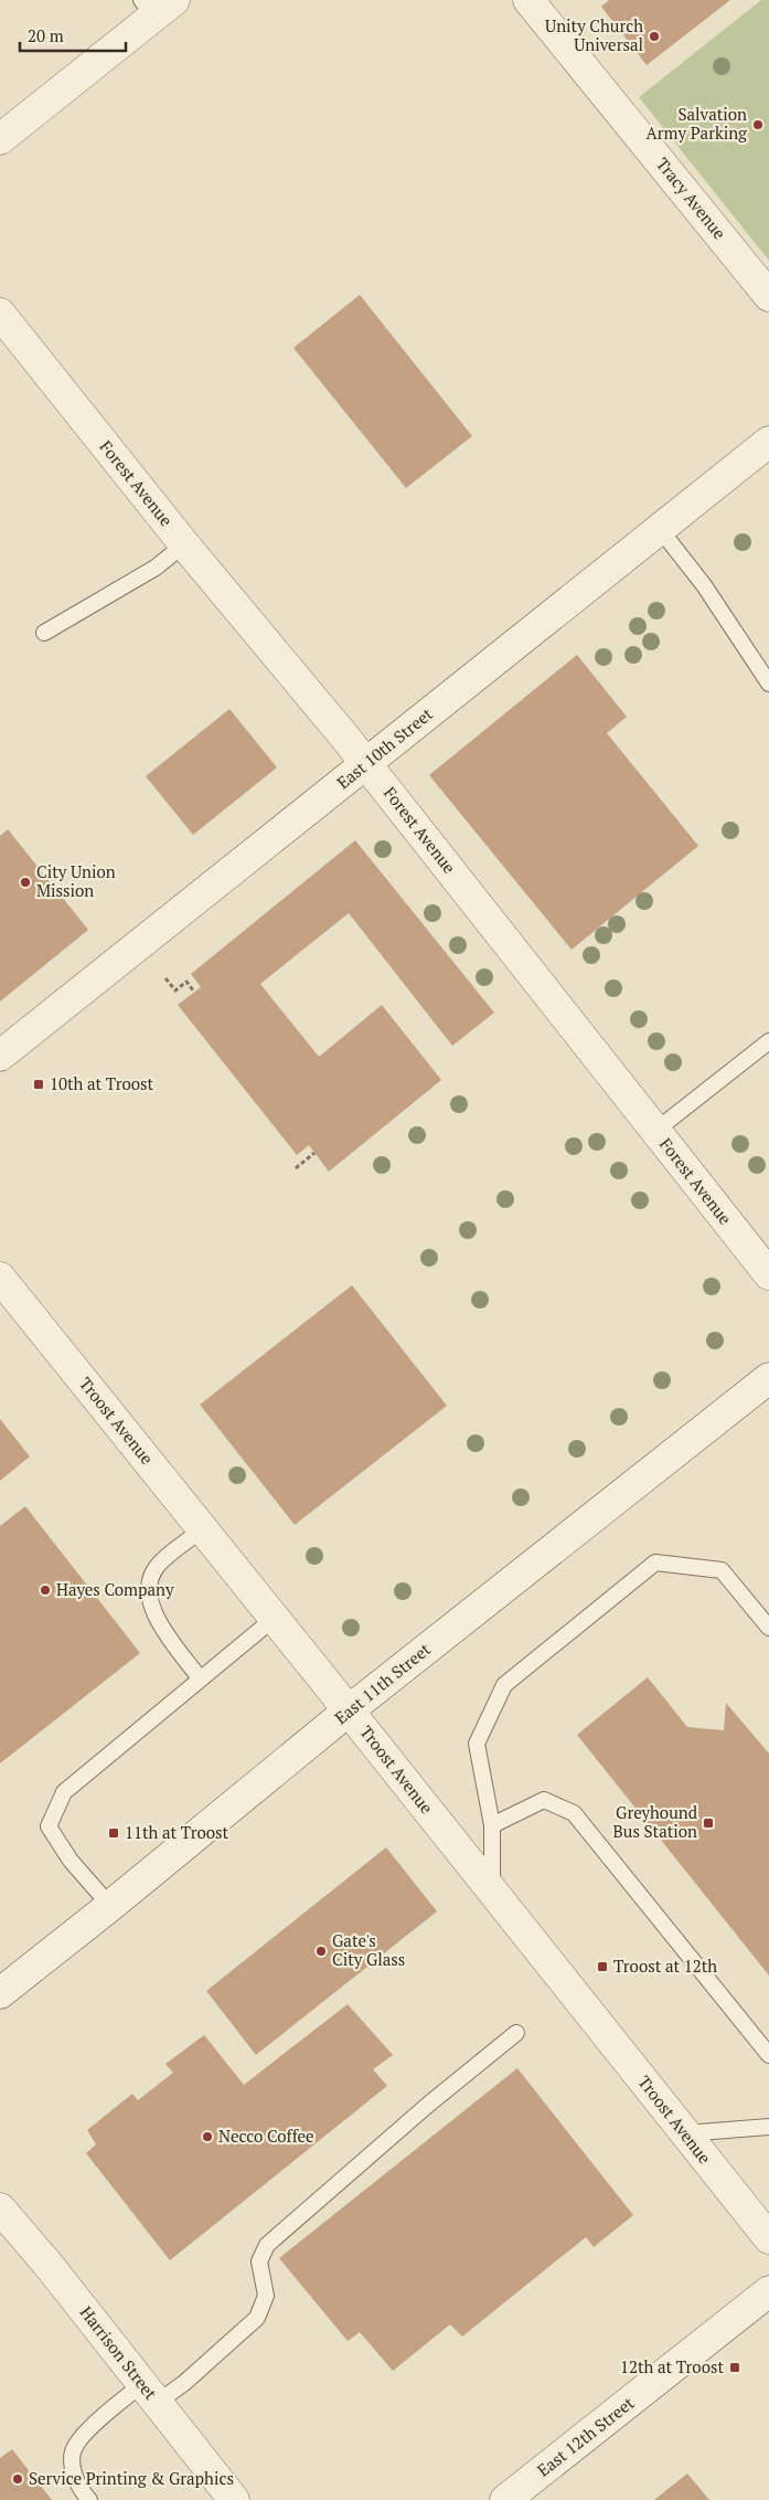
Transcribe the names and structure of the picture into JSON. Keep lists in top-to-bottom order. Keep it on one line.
{"streets":{"street":["Tracy Avenue","Forest Avenue","East 10th Street","Troost Avenue","East 11th Street","Harrison Street","East 12th Street"]},"crossings":[["Forest Avenue","East 10th Street"],["Troost Avenue","East 11th Street"]],"places":{"other":["Unity Church Universal","Salvation Army Parking","City Union Mission","Hayes Company","Gate's City Glass","Necco Coffee","Service Printing & Graphics"],"transit":["10th at Troost","Greyhound Bus Station","11th at Troost","Troost at 12th","12th at Troost"]},"scale_bar":"20 m"}
